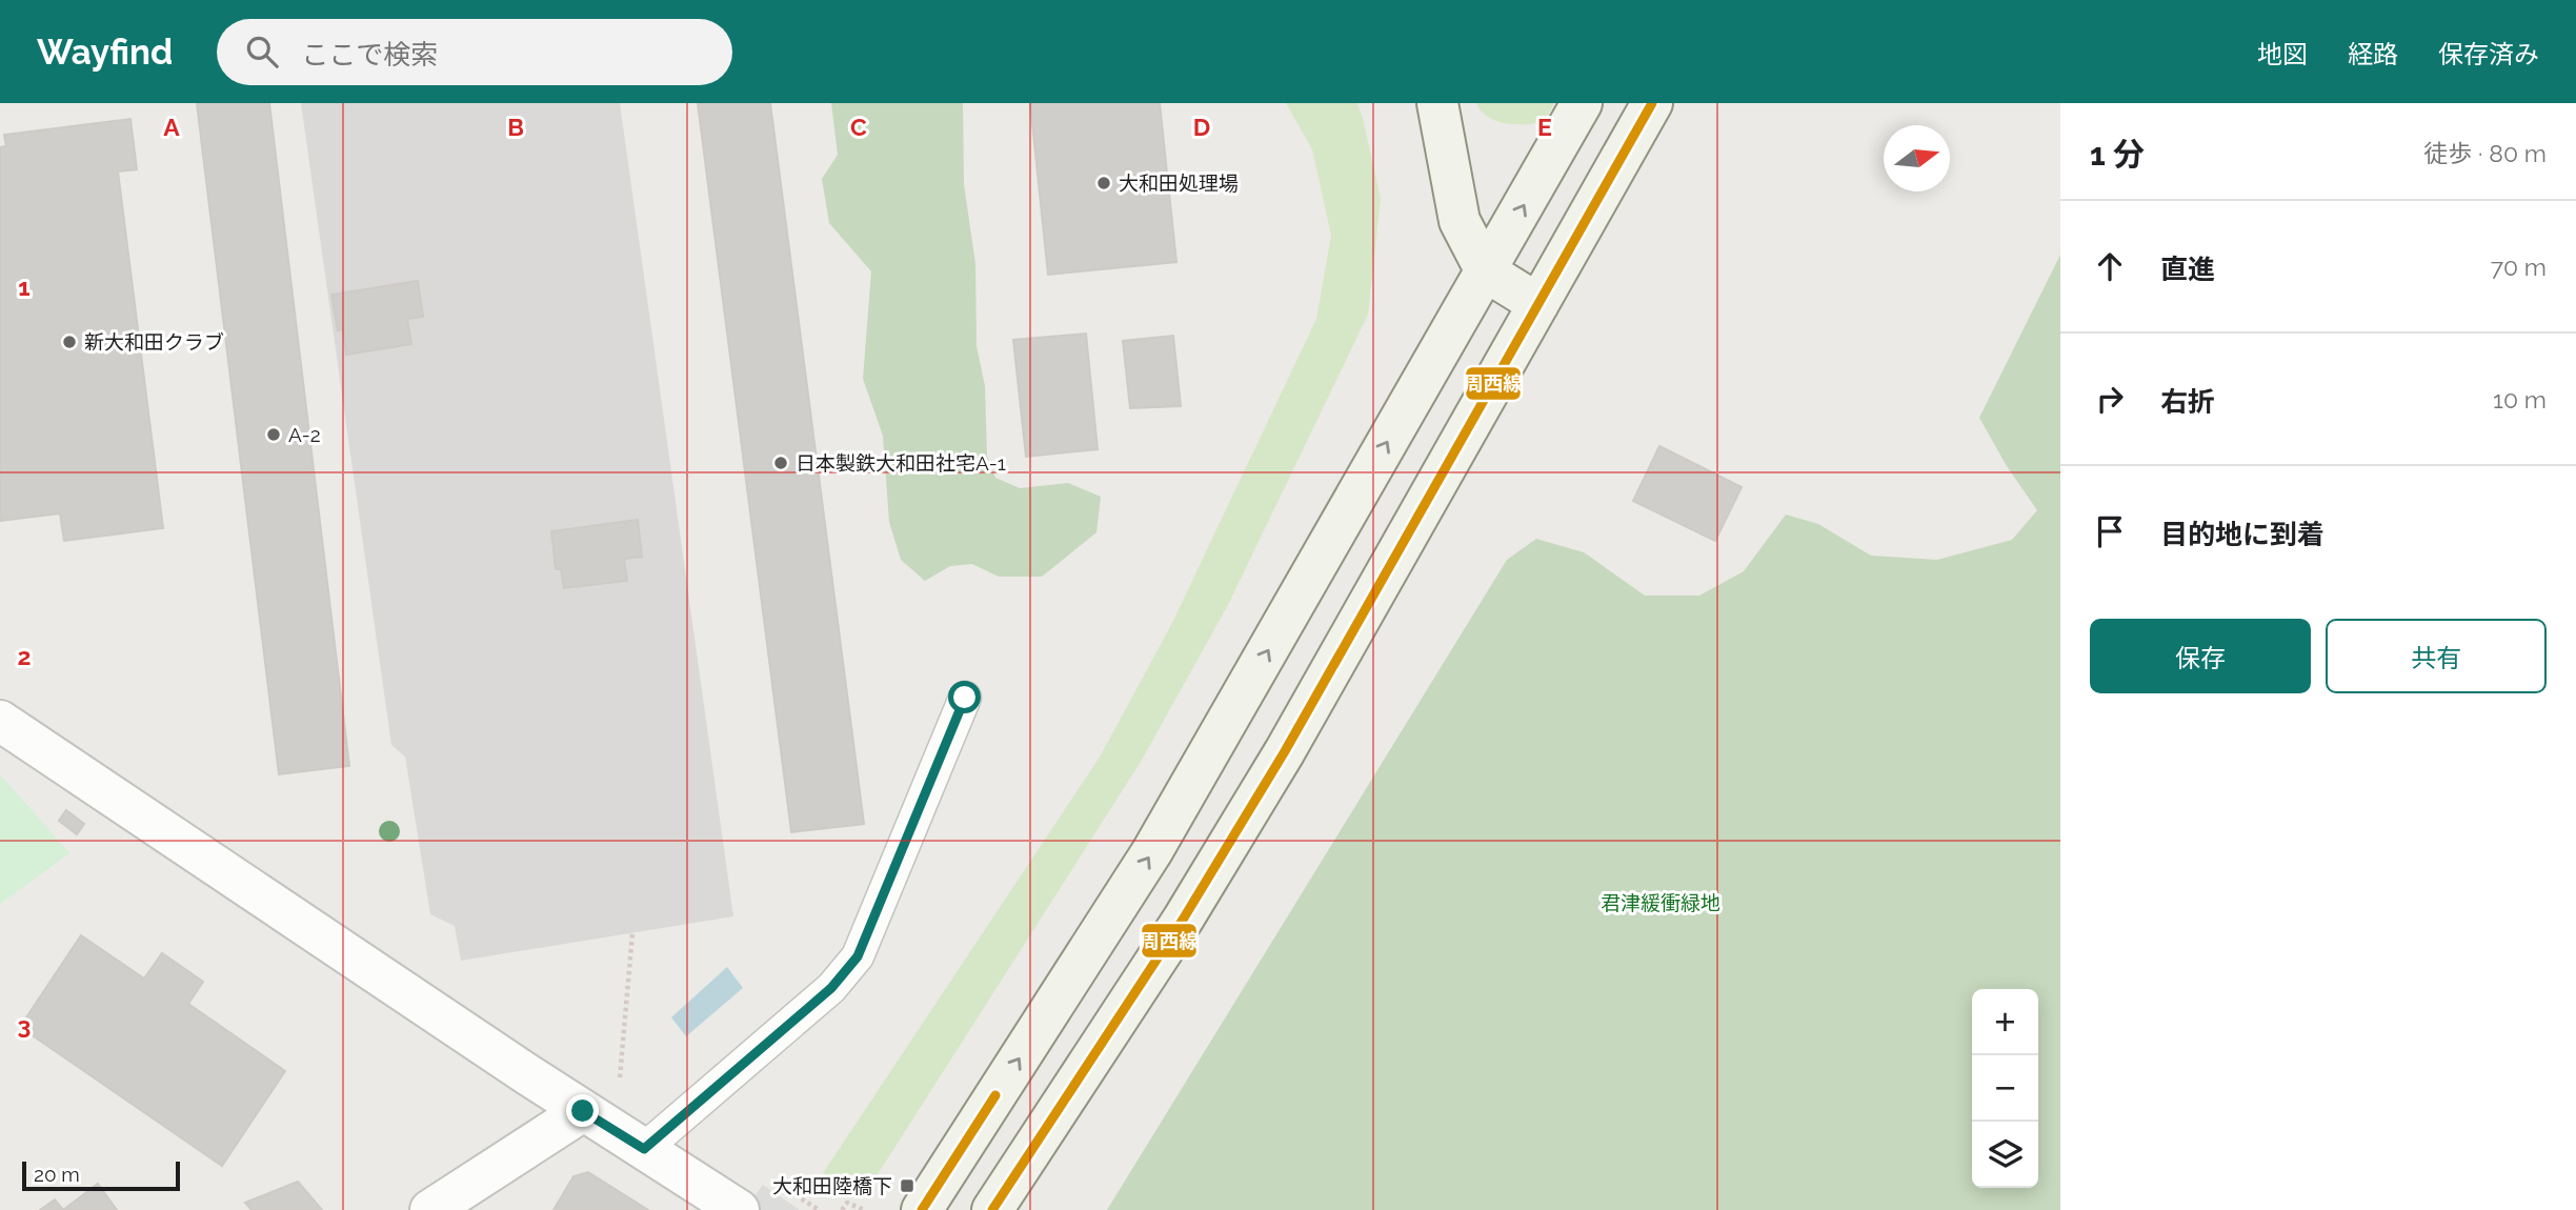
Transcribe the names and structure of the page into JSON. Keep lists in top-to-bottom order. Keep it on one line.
{"parks":["君津緩衝緑地"],"places":{"other":["大和田処理場","新大和田クラブ","A-2","日本製鉄大和田社宅A-1"],"transit":["大和田陸橋下"]},"lines":["transit line 周西線"],"scale_bar":"20 m","north":"right","page":{"header":"Wayfind","search":"ここで検索","nav":["地図","経路","保存済み"],"heading":["1 分","徒歩 · 80 m"],"list":[["直進","70 m"],["右折","10 m"],"目的地に到着"],"buttons":["保存","共有"],"map_buttons":["+","−"],"scale":"20 m"},"grid":{"columns":["A","B","C","D","E"],"rows":["1","2","3"]}}
